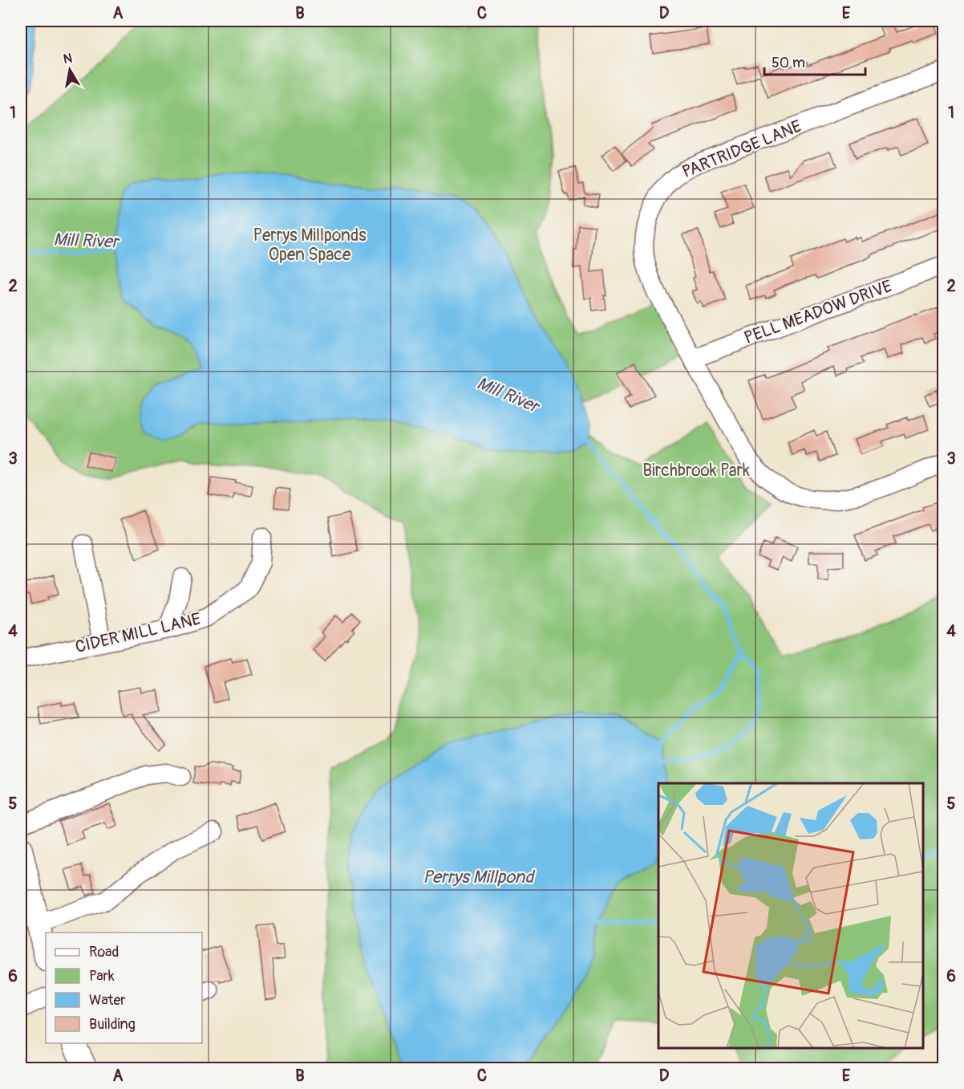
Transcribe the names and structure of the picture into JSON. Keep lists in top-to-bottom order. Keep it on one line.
{"streets":{"street":["PARTRIDGE LANE","PELL MEADOW DRIVE","CIDER MILL LANE"]},"crossings":[["PARTRIDGE LANE","PELL MEADOW DRIVE"]],"water":["Mill River","Perrys Millpond"],"parks":["Perrys Millponds Open Space","Birchbrook Park"],"legend":["Road","Park","Water","Building"],"scale_bar":"50 m","north":"top","grid":{"columns":["A","B","C","D","E"],"rows":["1","2","3","4","5","6"]}}
